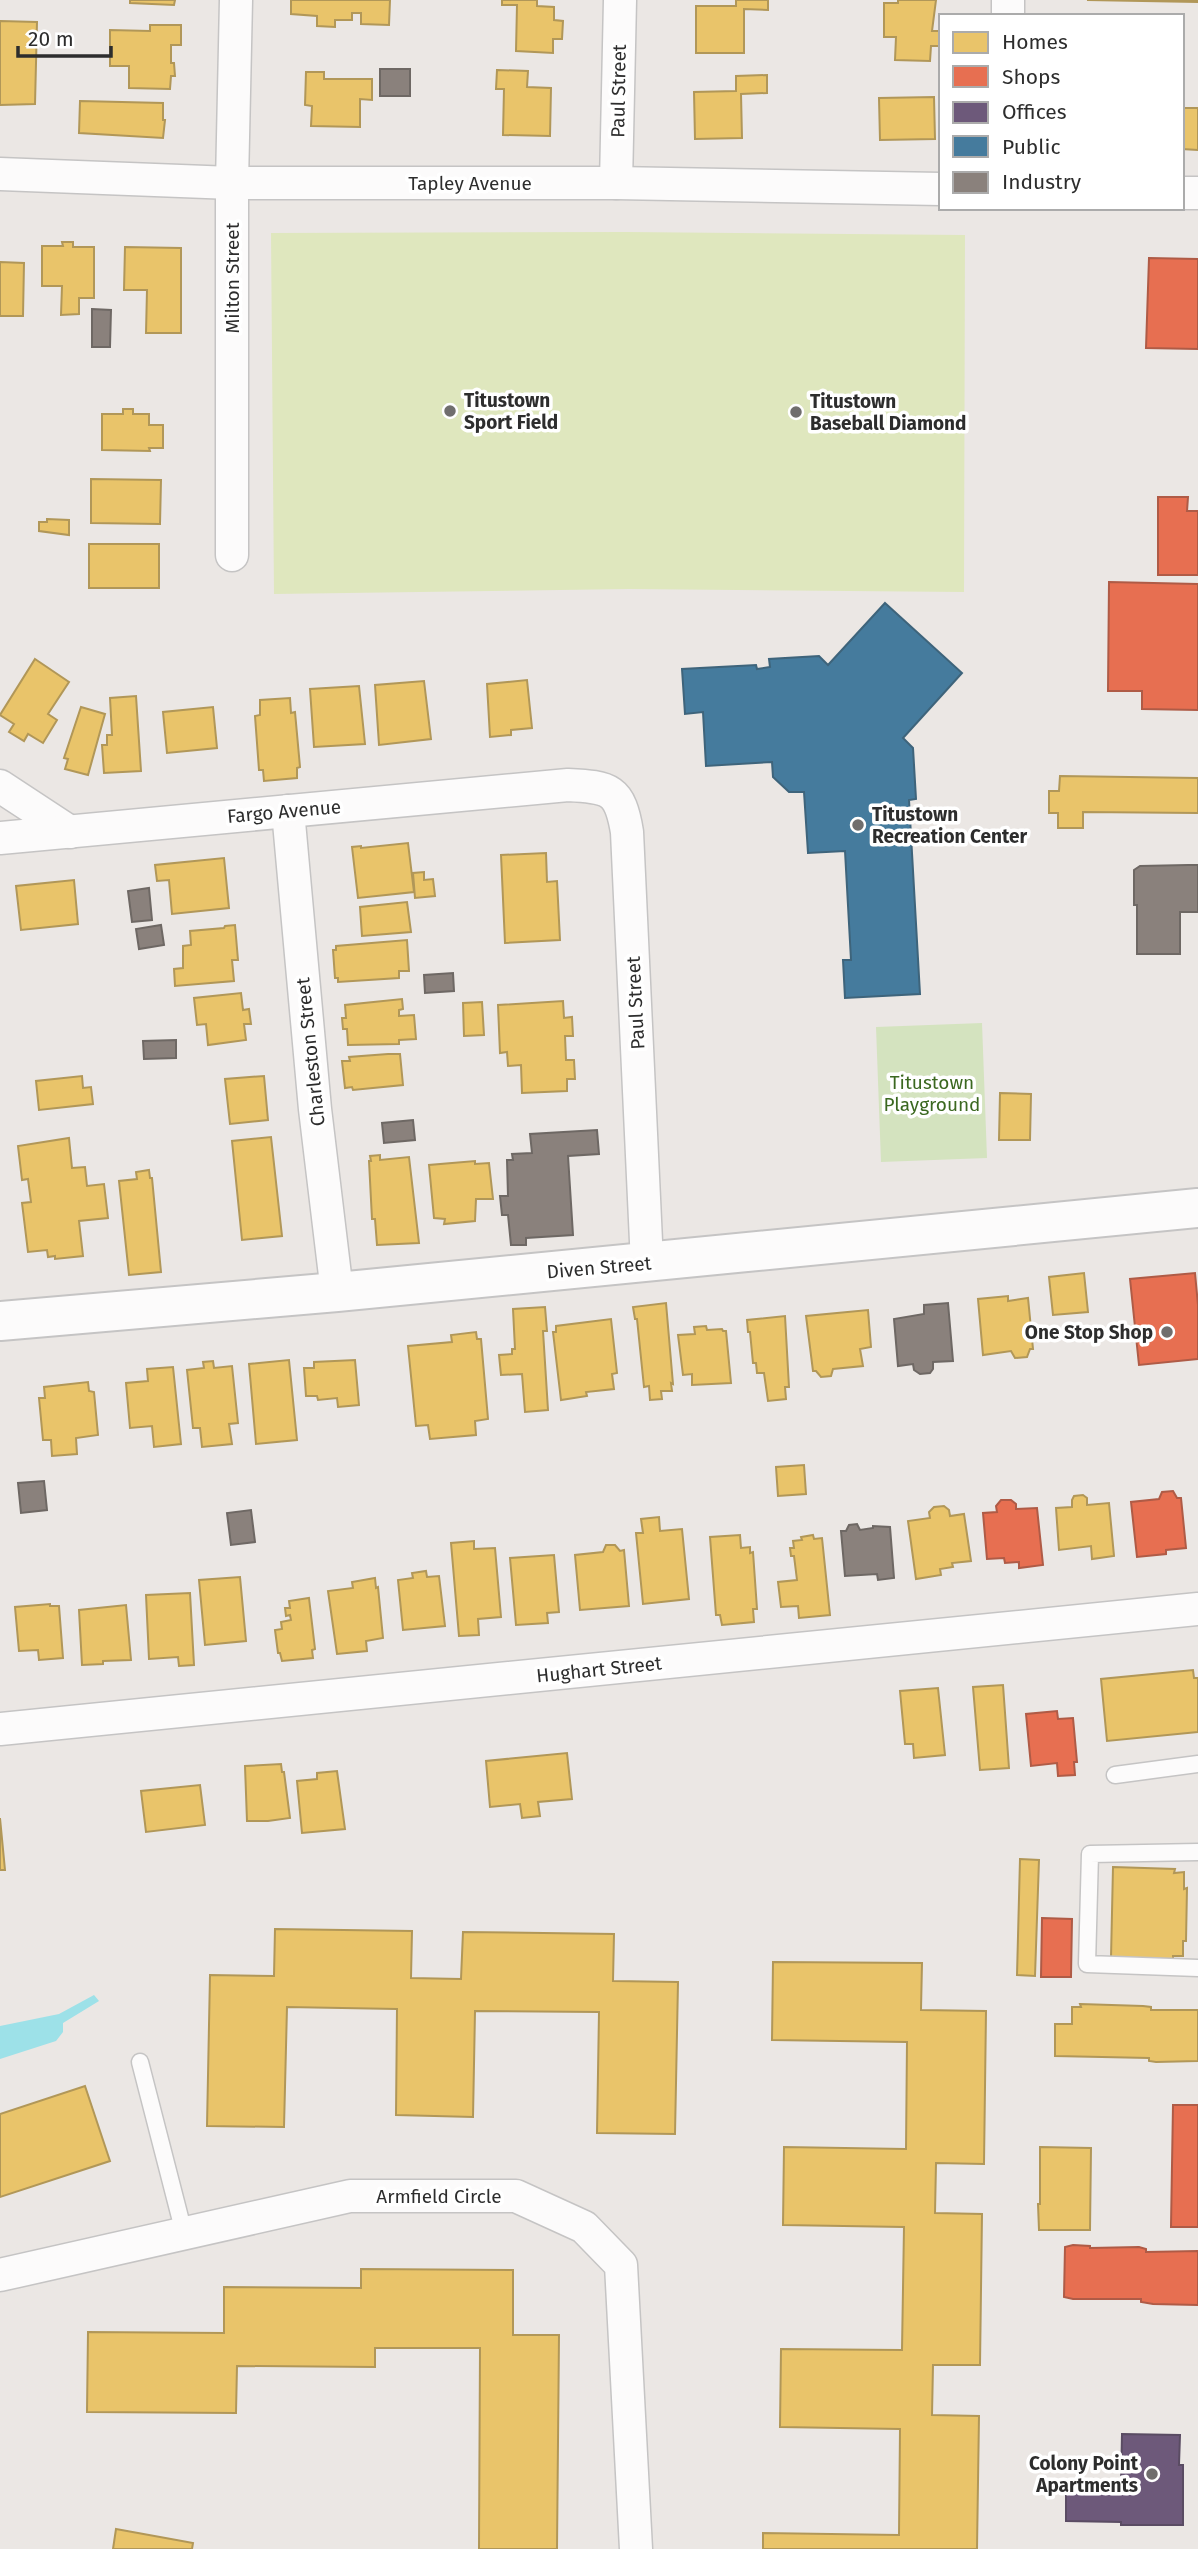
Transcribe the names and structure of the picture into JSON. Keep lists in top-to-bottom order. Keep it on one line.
{"streets":{"street":["Paul Street","Tapley Avenue","Milton Street","Fargo Avenue","Charleston Street","Diven Street","Hughart Street","Armfield Circle"]},"crossings":[["Paul Street","Tapley Avenue"],["Paul Street","Fargo Avenue"],["Paul Street","Diven Street"],["Tapley Avenue","Milton Street"],["Fargo Avenue","Charleston Street"],["Charleston Street","Diven Street"]],"parks":["Titustown Playground"],"places":["Titustown Sport Field","Titustown Baseball Diamond","Titustown Recreation Center","One Stop Shop","Colony Point Apartments"],"legend":["Homes","Shops","Offices","Public","Industry"],"scale_bar":"20 m"}
